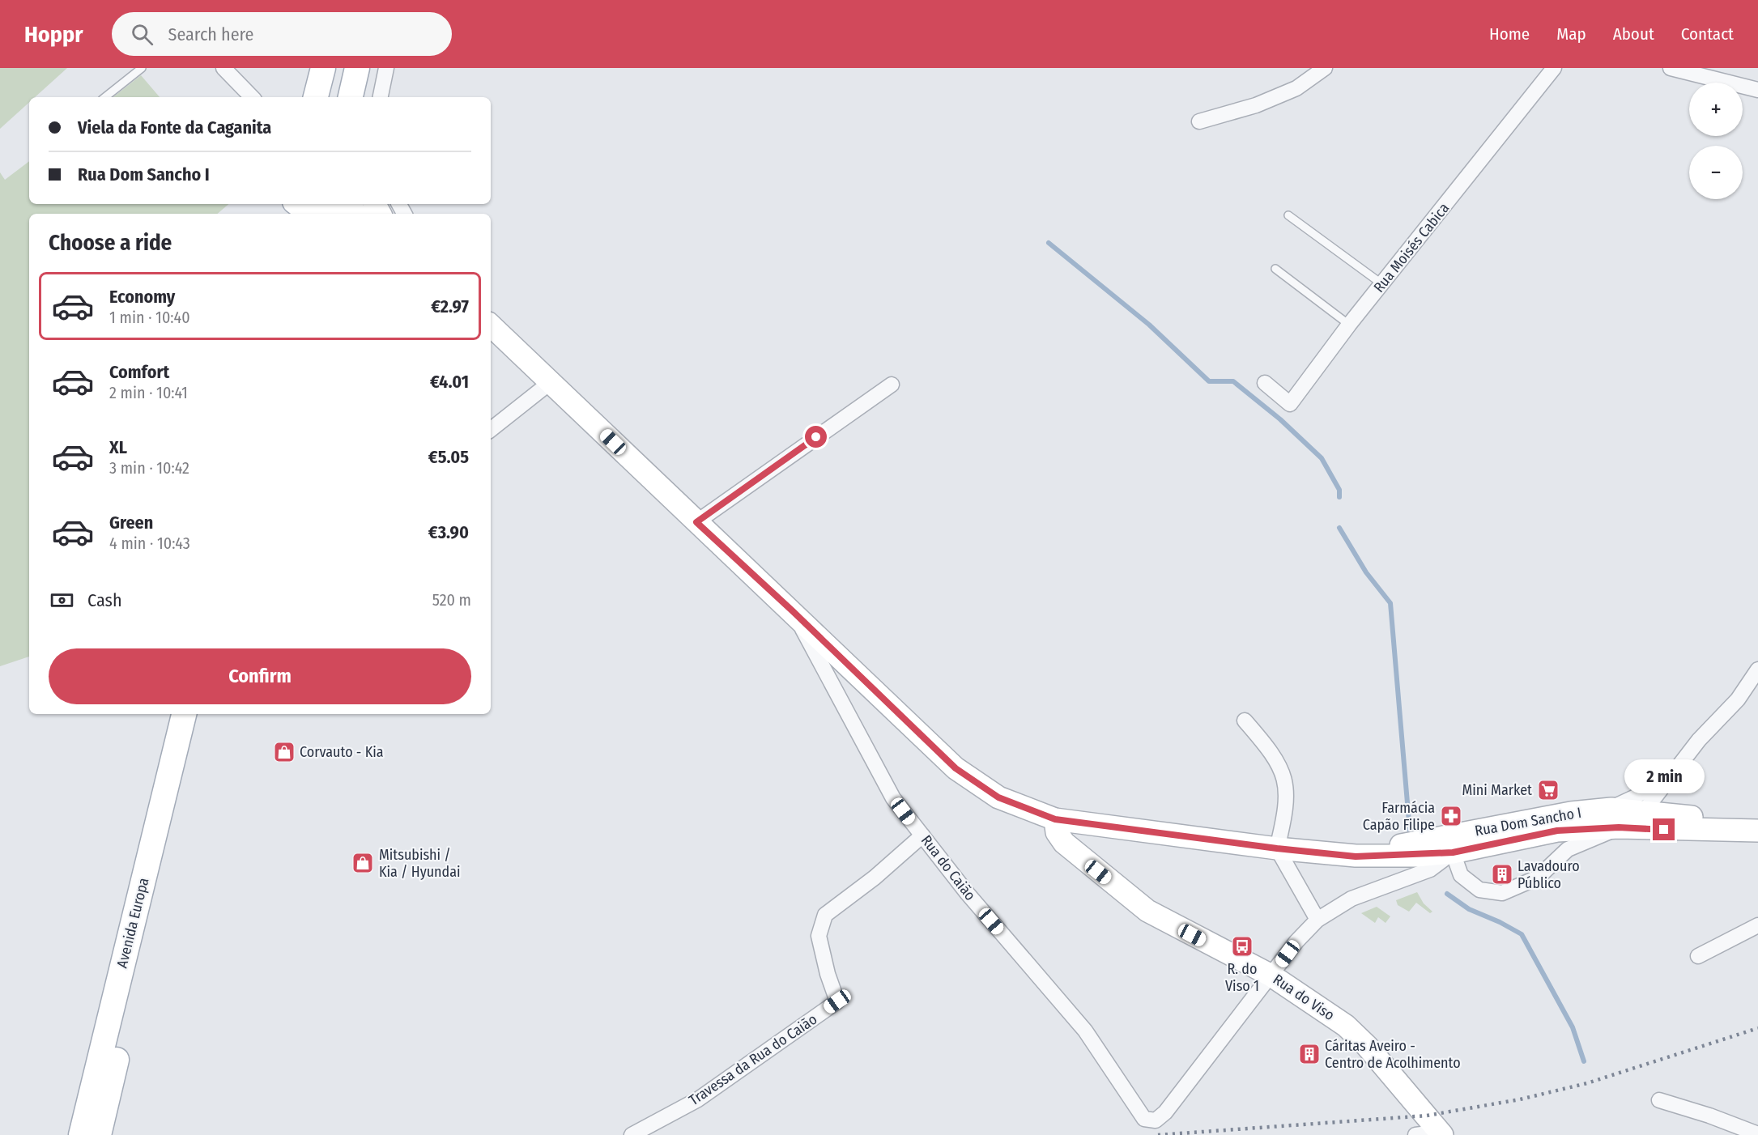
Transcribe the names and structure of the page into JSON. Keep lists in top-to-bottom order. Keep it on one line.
{"streets":{"main road":["Rua Dom Sancho I","Avenida Europa","Rua do Viso"],"street":["Rua Moisés Cabica","Rua do Caião","Travessa da Rua do Caião"]},"crossings":[["Rua Dom Sancho I","Rua do Caião"],["Rua Dom Sancho I","Rua do Viso"],["Rua do Caião","Rua do Viso"],["Rua do Caião","Travessa da Rua do Caião"]],"places":{"shop":["Corvauto - Kia","Mitsubishi / Kia / Hyundai"],"supermarket":["Mini Market"],"pharmacy":["Farmácia Capão Filipe"],"building":["Lavadouro Público","Cáritas Aveiro - Centro de Acolhimento"],"bus stop":["R. do Viso 1"]},"page":{"header":"Hoppr","search":"Search here","nav":["Home","Map","About","Contact"],"map_buttons":["+","−"],"banner":["Viela da Fonte da Caganita","Rua Dom Sancho I"],"heading":"Choose a ride","list":[{"name":"Economy","note":"1 min · 10:40","value":"€2.97"},{"name":"Comfort","note":"2 min · 10:41","value":"€4.01"},{"name":"XL","note":"3 min · 10:42","value":"€5.05"},{"name":"Green","note":"4 min · 10:43","value":"€3.90"}],"pay":["Cash","520 m"],"buttons":"Confirm","bubble":"2 min"}}
